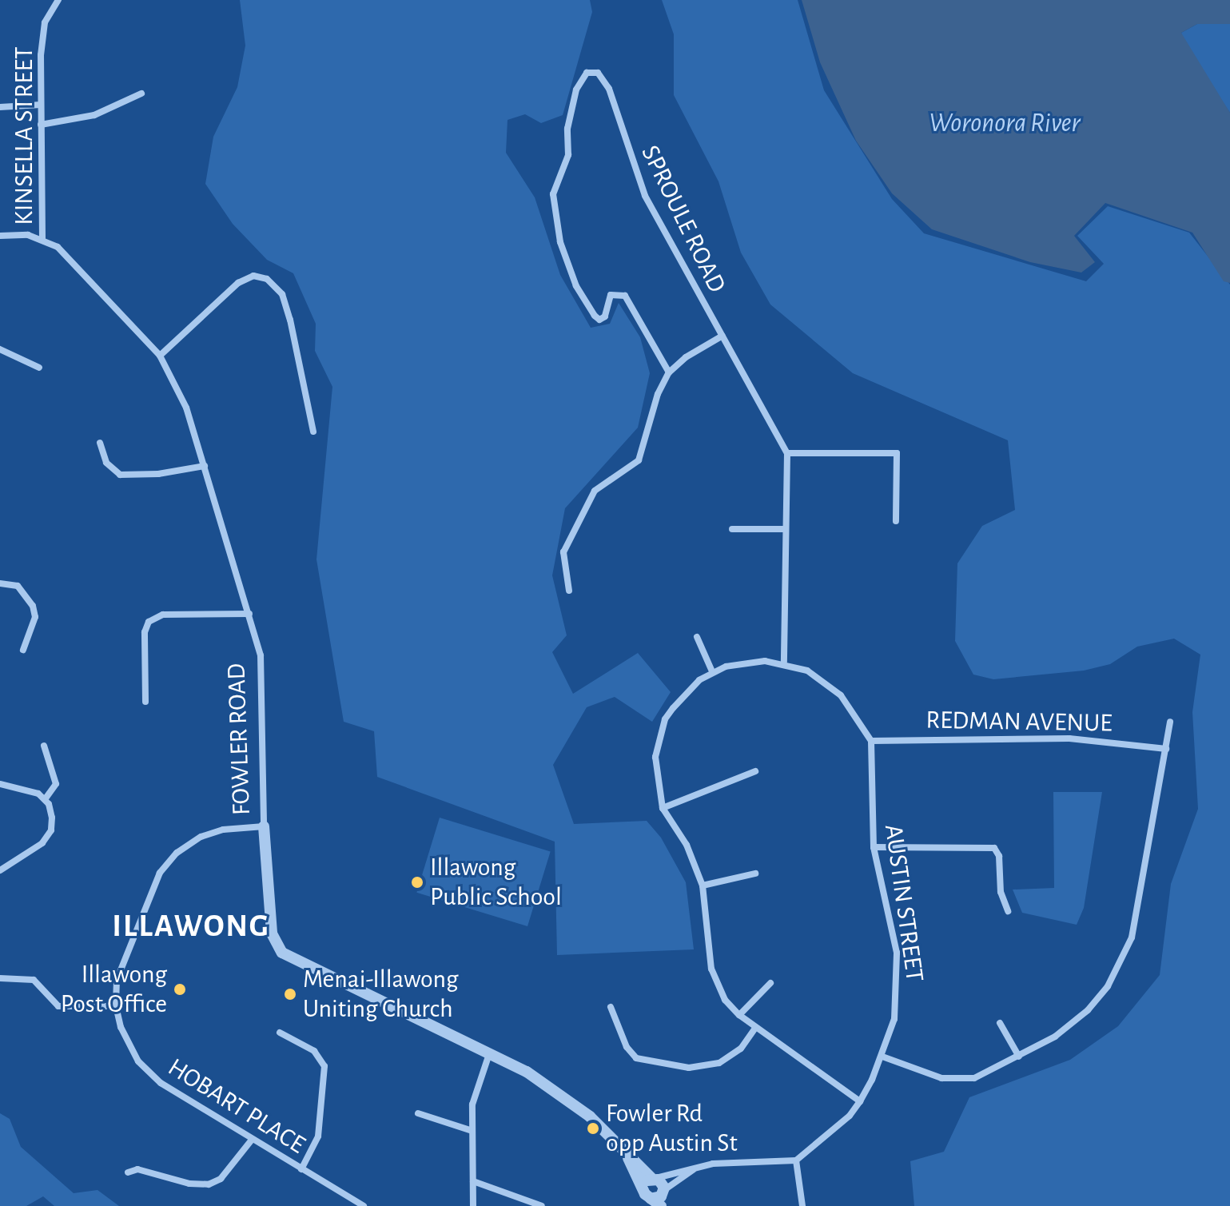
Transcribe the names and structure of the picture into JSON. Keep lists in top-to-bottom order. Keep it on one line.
{"streets":{"street":["KINSELLA STREET","SPROULE ROAD","REDMAN AVENUE","FOWLER ROAD","AUSTIN STREET","HOBART PLACE"]},"crossings":[["KINSELLA STREET","FOWLER ROAD"],["REDMAN AVENUE","AUSTIN STREET"],["FOWLER ROAD","HOBART PLACE"]],"districts":["ILLAWONG"],"water":["Woronora River"],"places":["Illawong Public School","Illawong Post Office","Menai-Illawong Uniting Church","Fowler Rd opp Austin St"]}
